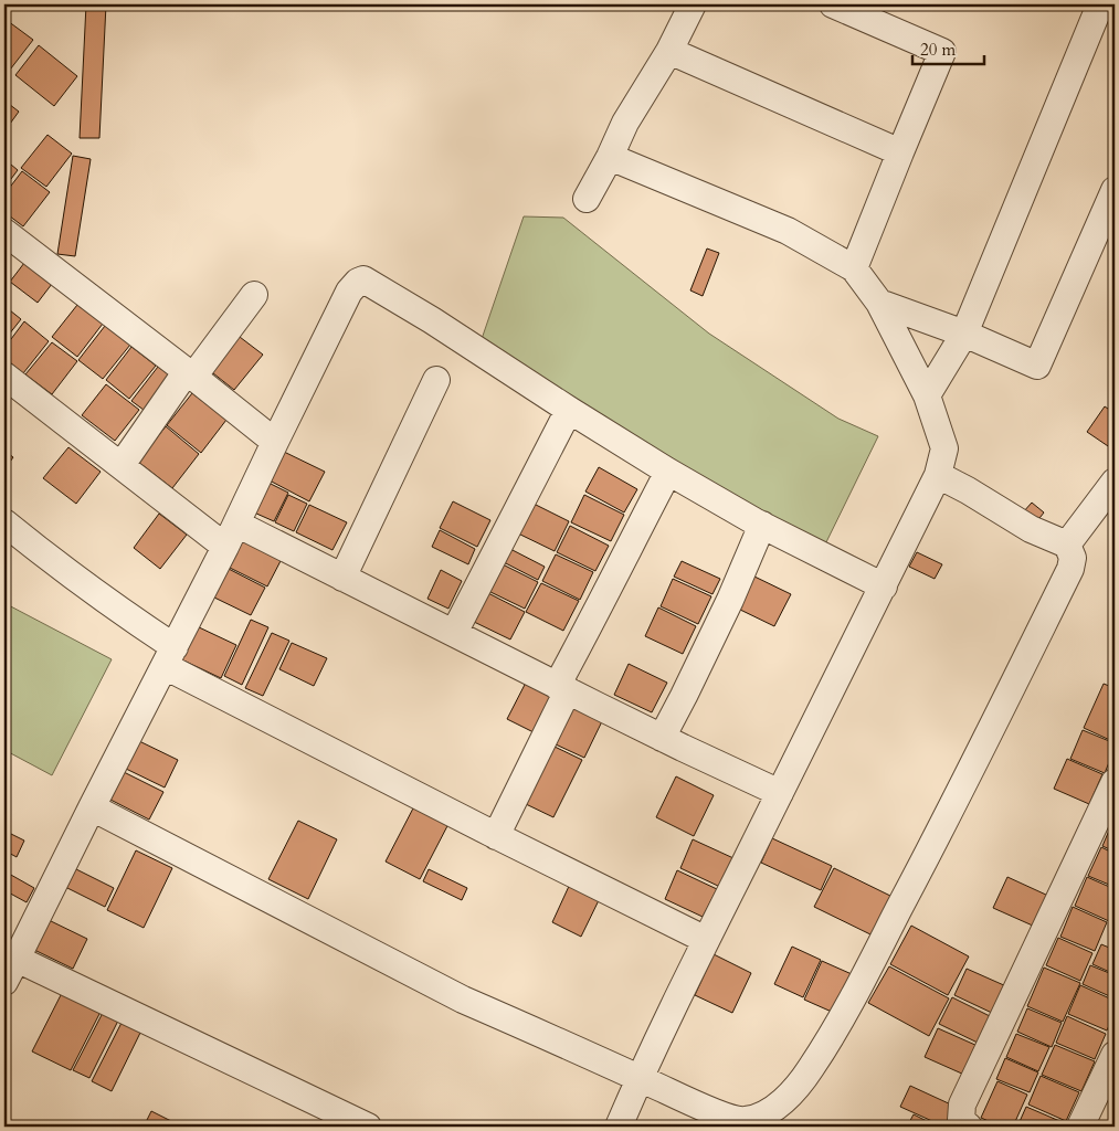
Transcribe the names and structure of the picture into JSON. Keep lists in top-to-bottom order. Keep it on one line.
{"scale_bar":"20 m"}
